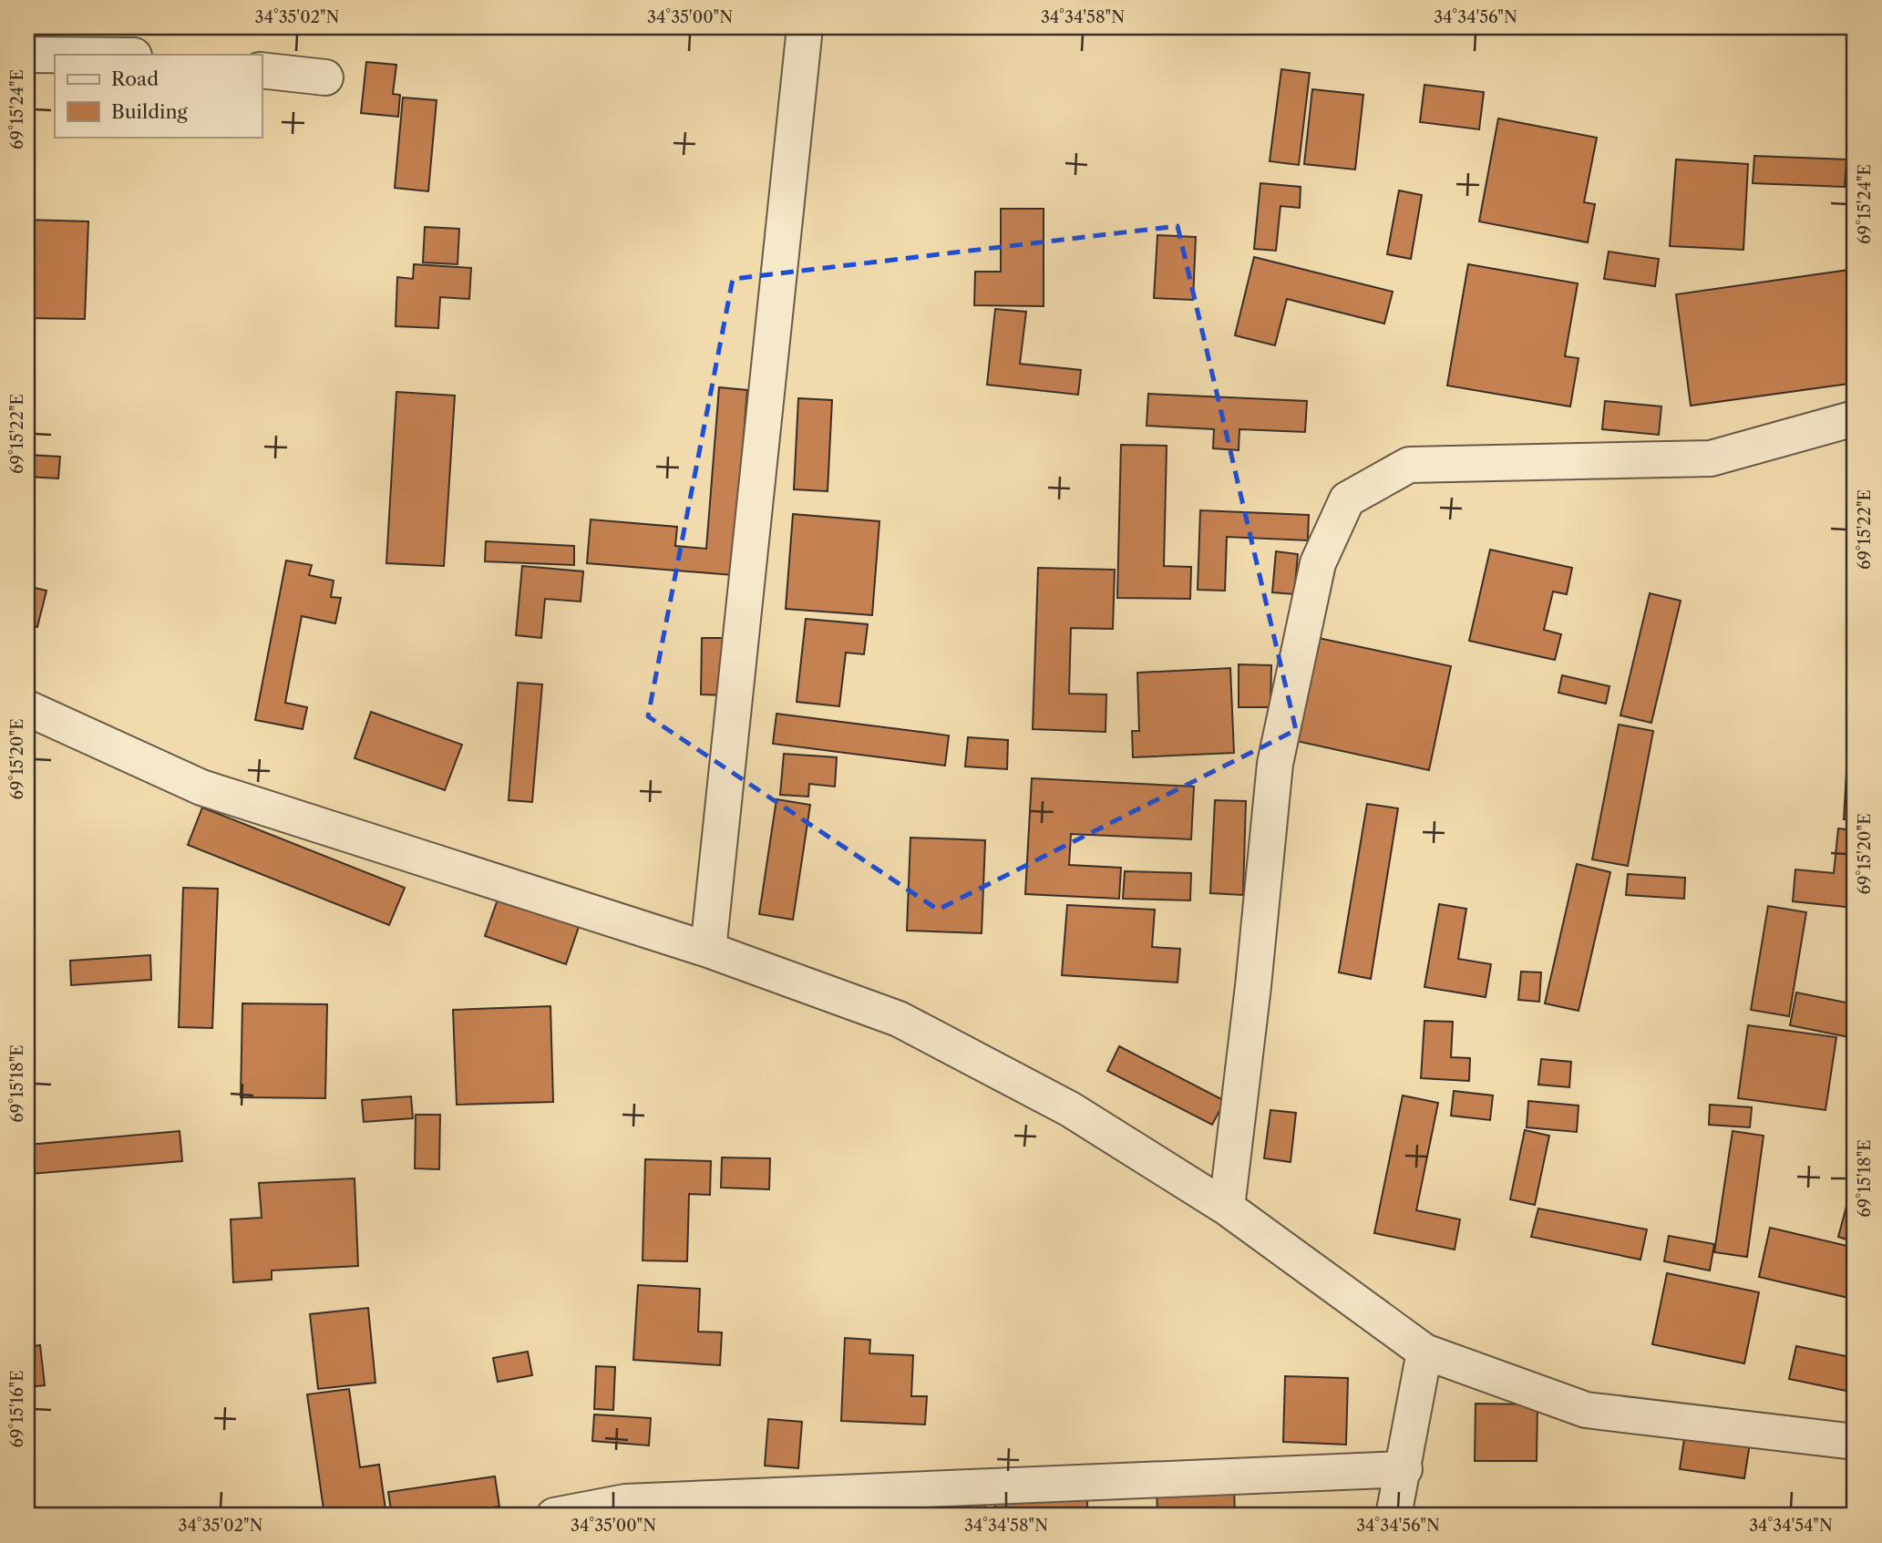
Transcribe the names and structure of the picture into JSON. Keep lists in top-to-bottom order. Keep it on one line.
{"legend":["Road","Building"],"coordinates":["34°35'02\"N","34°35'00\"N","34°34'58\"N","34°34'56\"N","69°15'24\"E","69°15'22\"E","69°15'20\"E","69°15'18\"E","69°15'16\"E","34°34'54\"N"]}
